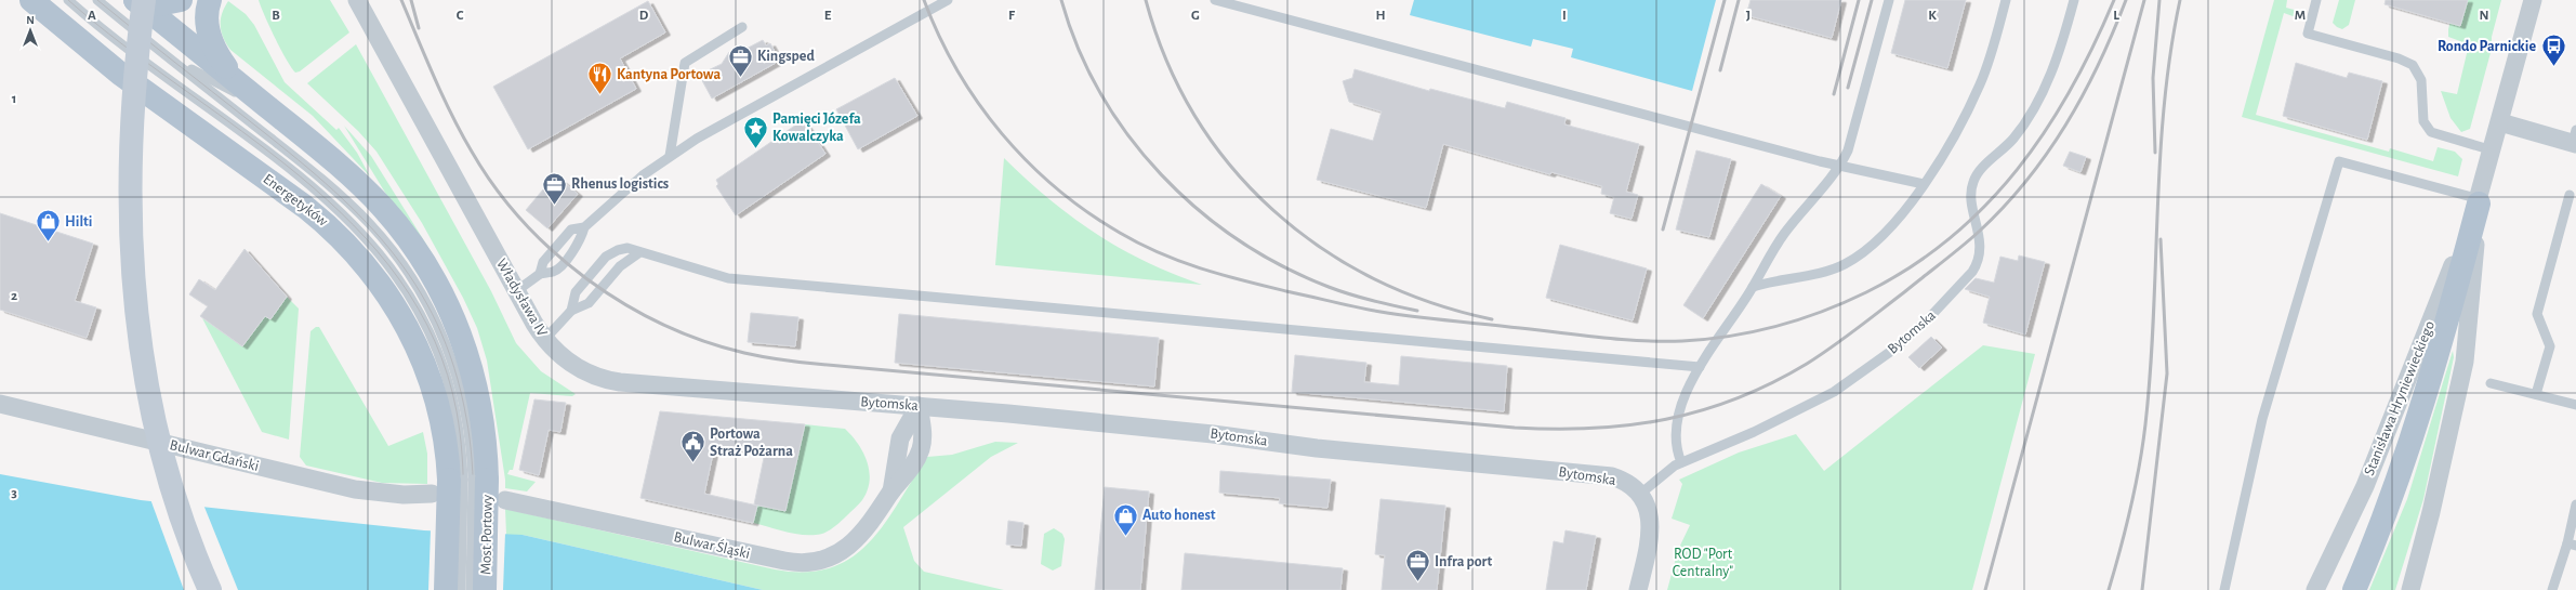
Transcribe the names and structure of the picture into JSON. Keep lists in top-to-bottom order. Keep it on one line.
{"streets":{"main road":["Energetyków","Most Portowy"],"street":["Władysława IV","Bytomska","Stanisława Hryniewieckiego","Bulwar Gdański","Bulwar Śląski"]},"crossings":[["Energetyków","Bulwar Gdański"],["Energetyków","Most Portowy"],["Władysława IV","Bytomska"],["Bytomska","Bulwar Śląski"],["Bulwar Gdański","Most Portowy"]],"parks":["ROD \"Port Centralny\""],"places":{"bus stop":["Rondo Parnickie"],"office":["Kingsped","Rhenus logistics","Infra port"],"restaurant":["Kantyna Portowa"],"place":["Pamięci Józefa Kowalczyka"],"shop":["Hilti","Auto honest"],"public building":["Portowa Straż Pożarna"]},"north":"top","grid":{"columns":["A","B","C","D","E","F","G","H","I","J","K","L","M","N"],"rows":["1","2","3"]}}
